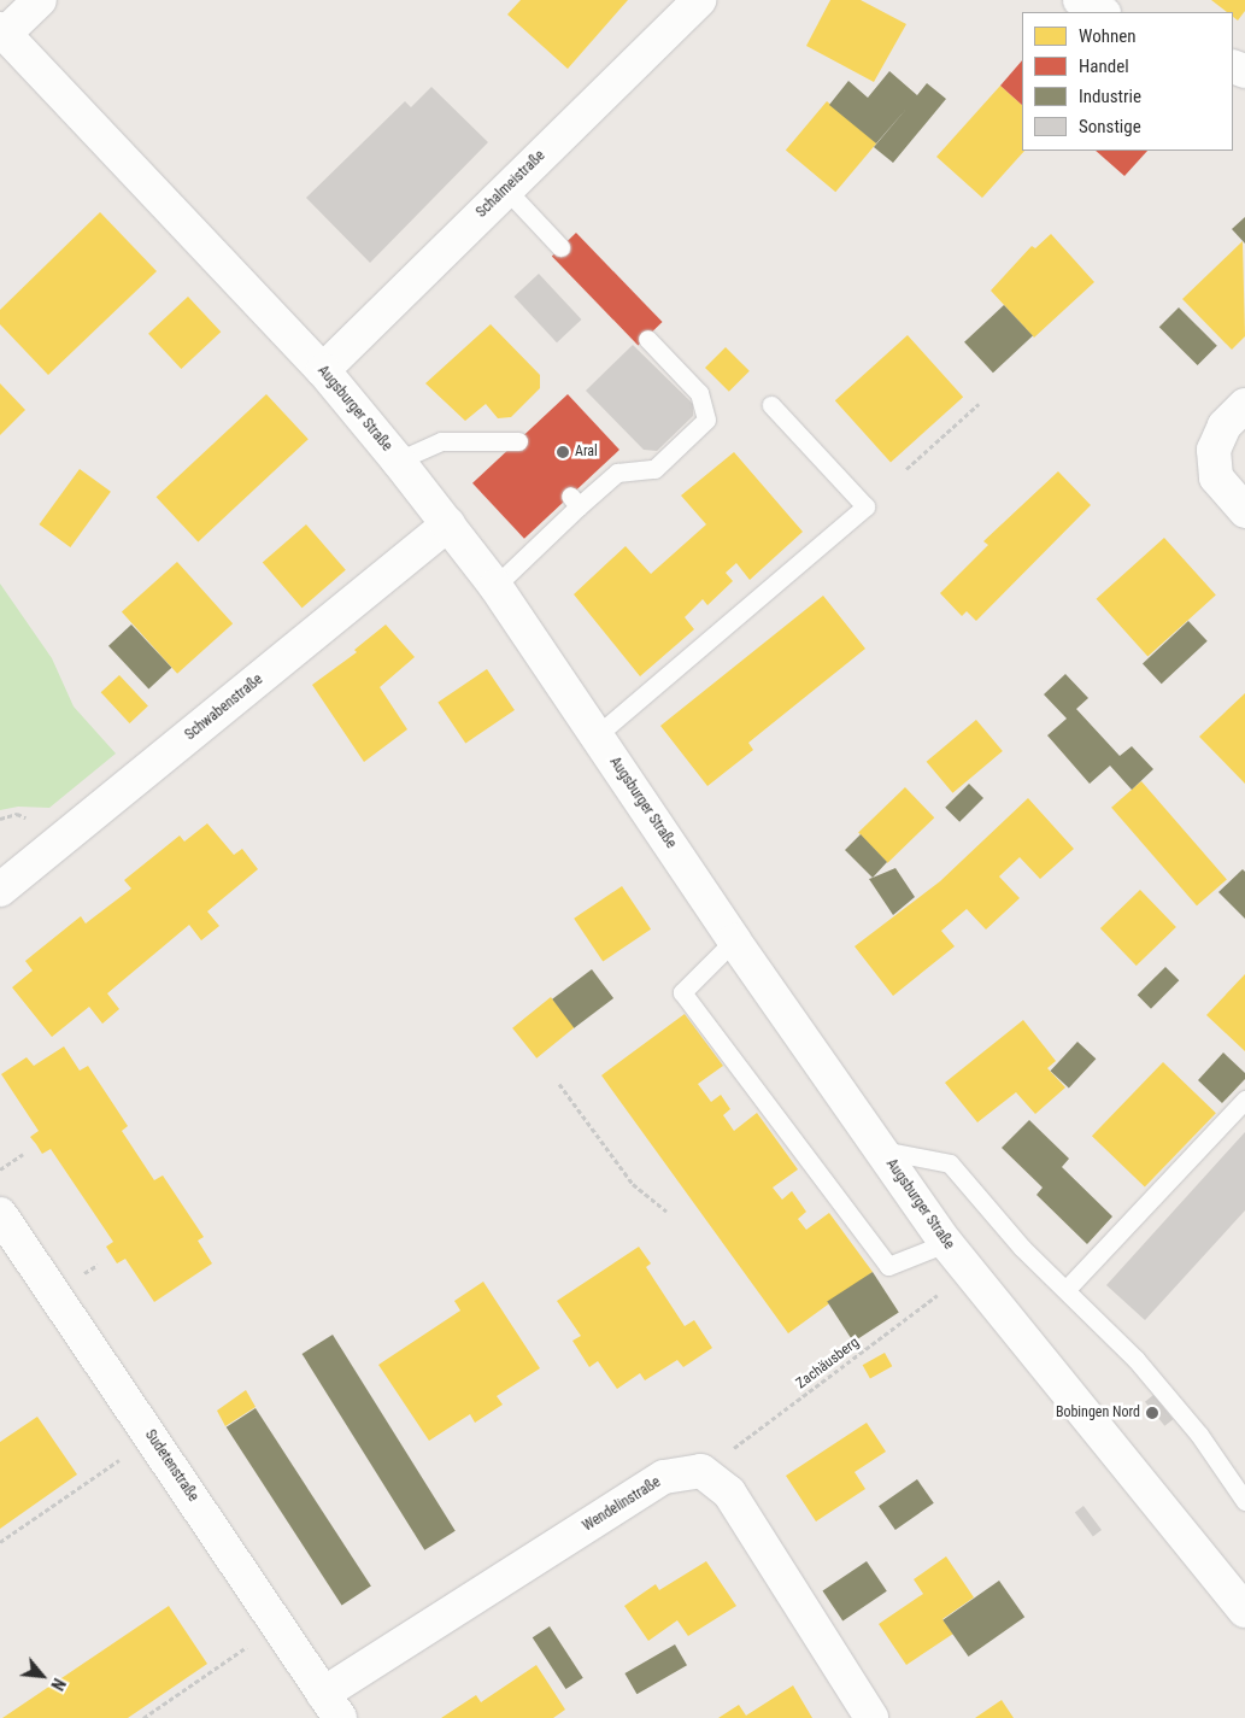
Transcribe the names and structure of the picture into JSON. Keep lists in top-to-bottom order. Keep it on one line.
{"streets":{"street":["Schalmeistraße","Augsburger Straße","Schwabenstraße","Sudetenstraße","Wendelinstraße"],"path":["Zachäusberg"]},"crossings":[["Schalmeistraße","Augsburger Straße"],["Augsburger Straße","Schwabenstraße"],["Augsburger Straße","Zachäusberg"],["Zachäusberg","Wendelinstraße"],["Sudetenstraße","Wendelinstraße"]],"places":["Aral","Bobingen Nord"],"legend":["Wohnen","Handel","Industrie","Sonstige"],"north":"bottom right"}
